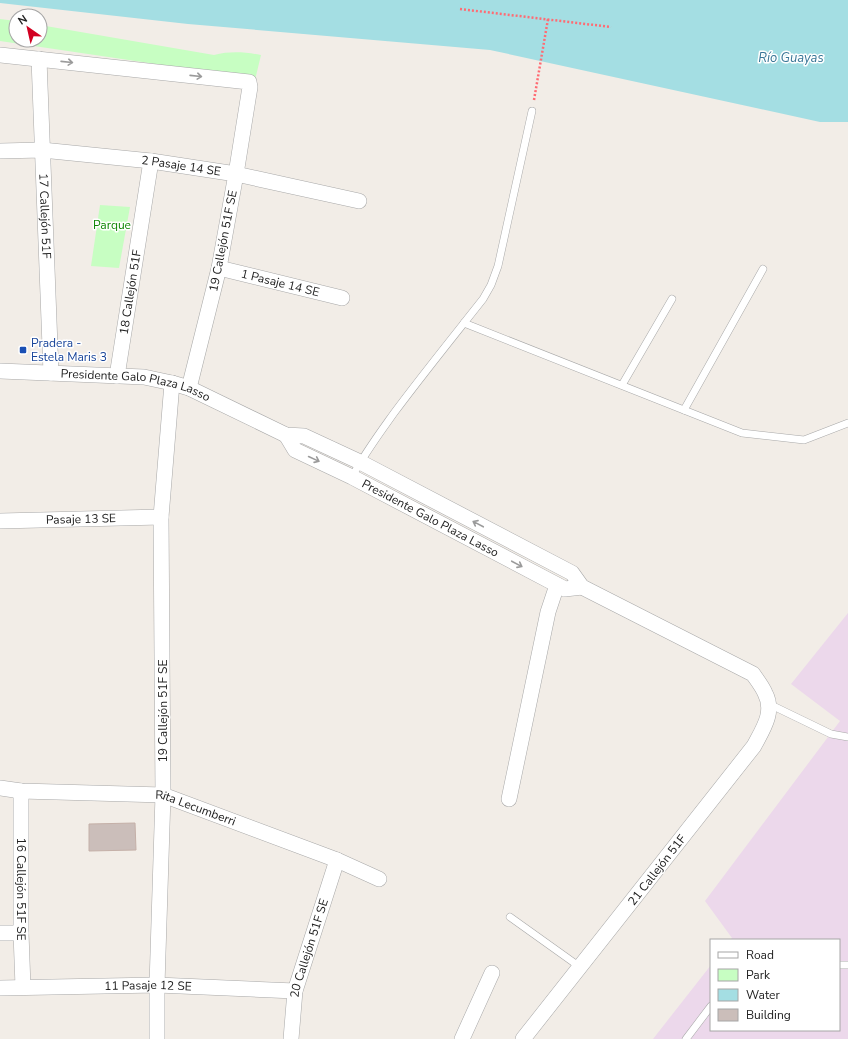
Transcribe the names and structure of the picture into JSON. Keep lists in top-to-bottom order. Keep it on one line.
{"streets":{"street":["2 Pasaje 14 SE","17 Callejón 51F","19 Callejón 51F SE","1 Pasaje 14 SE","18 Callejón 51F","Presidente Galo Plaza Lasso","Pasaje 13 SE","Rita Lecumberri","21 Callejón 51F","16 Callejón 51F SE","20 Callejón 51F SE","11 Pasaje 12 SE"]},"crossings":[["2 Pasaje 14 SE","17 Callejón 51F"],["2 Pasaje 14 SE","19 Callejón 51F SE"],["2 Pasaje 14 SE","18 Callejón 51F"],["17 Callejón 51F","19 Callejón 51F SE"],["17 Callejón 51F","Presidente Galo Plaza Lasso"],["19 Callejón 51F SE","1 Pasaje 14 SE"],["19 Callejón 51F SE","Presidente Galo Plaza Lasso"],["19 Callejón 51F SE","Pasaje 13 SE"],["19 Callejón 51F SE","Rita Lecumberri"],["19 Callejón 51F SE","11 Pasaje 12 SE"],["18 Callejón 51F","Presidente Galo Plaza Lasso"],["Presidente Galo Plaza Lasso","21 Callejón 51F"],["Rita Lecumberri","16 Callejón 51F SE"],["Rita Lecumberri","20 Callejón 51F SE"],["16 Callejón 51F SE","11 Pasaje 12 SE"],["20 Callejón 51F SE","11 Pasaje 12 SE"]],"water":["Río Guayas"],"parks":["Parque"],"places":{"transit":["Pradera - Estela Maris 3"]},"legend":["Road","Park","Water","Building"],"north":"top left"}
